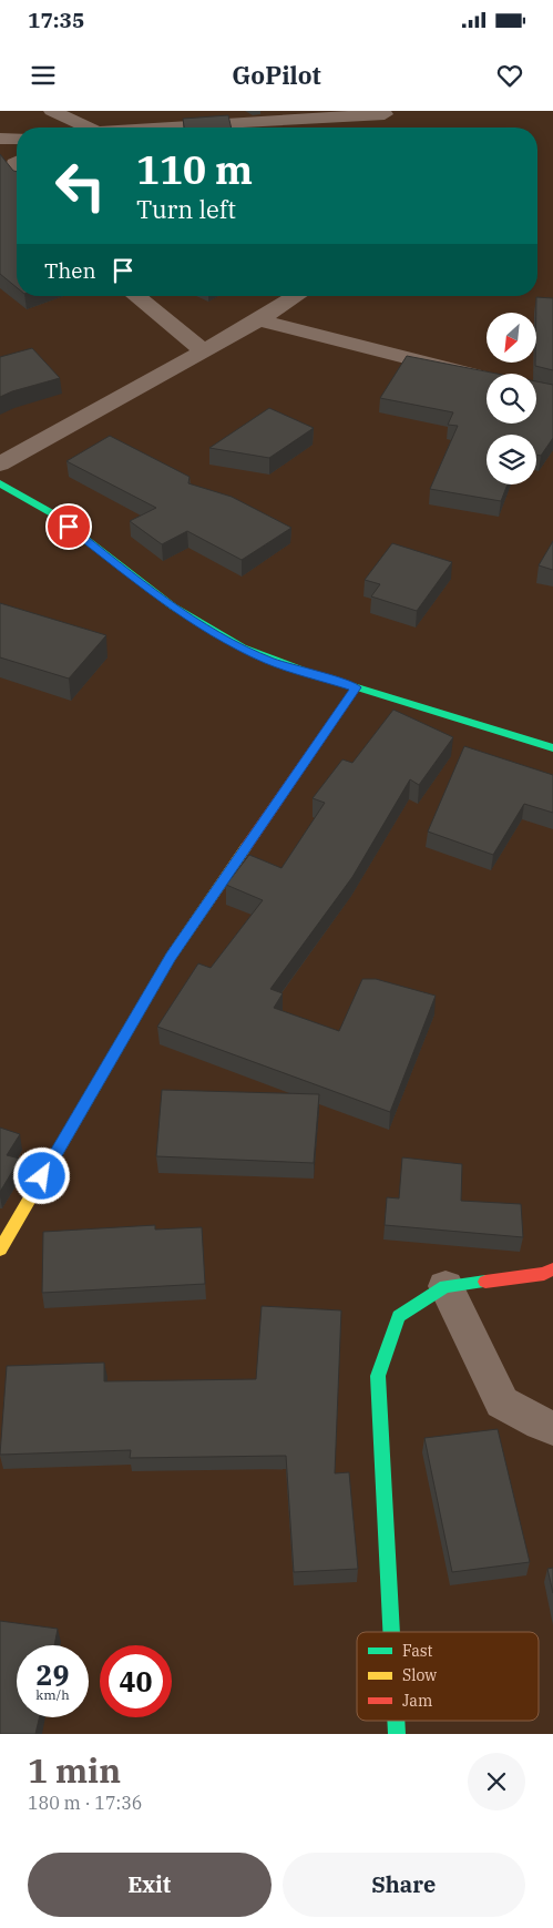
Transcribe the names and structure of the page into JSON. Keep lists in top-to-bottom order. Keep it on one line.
{"legend":["Fast","Slow","Jam"],"north":"bottom left","page":{"status":"17:35","header":"GoPilot","turn":["110 m","Turn left"],"then":"Then","speed":"29 km/h","limit":"40","heading":["1 min","180 m · 17:36"],"buttons":["Exit","Share"]}}
